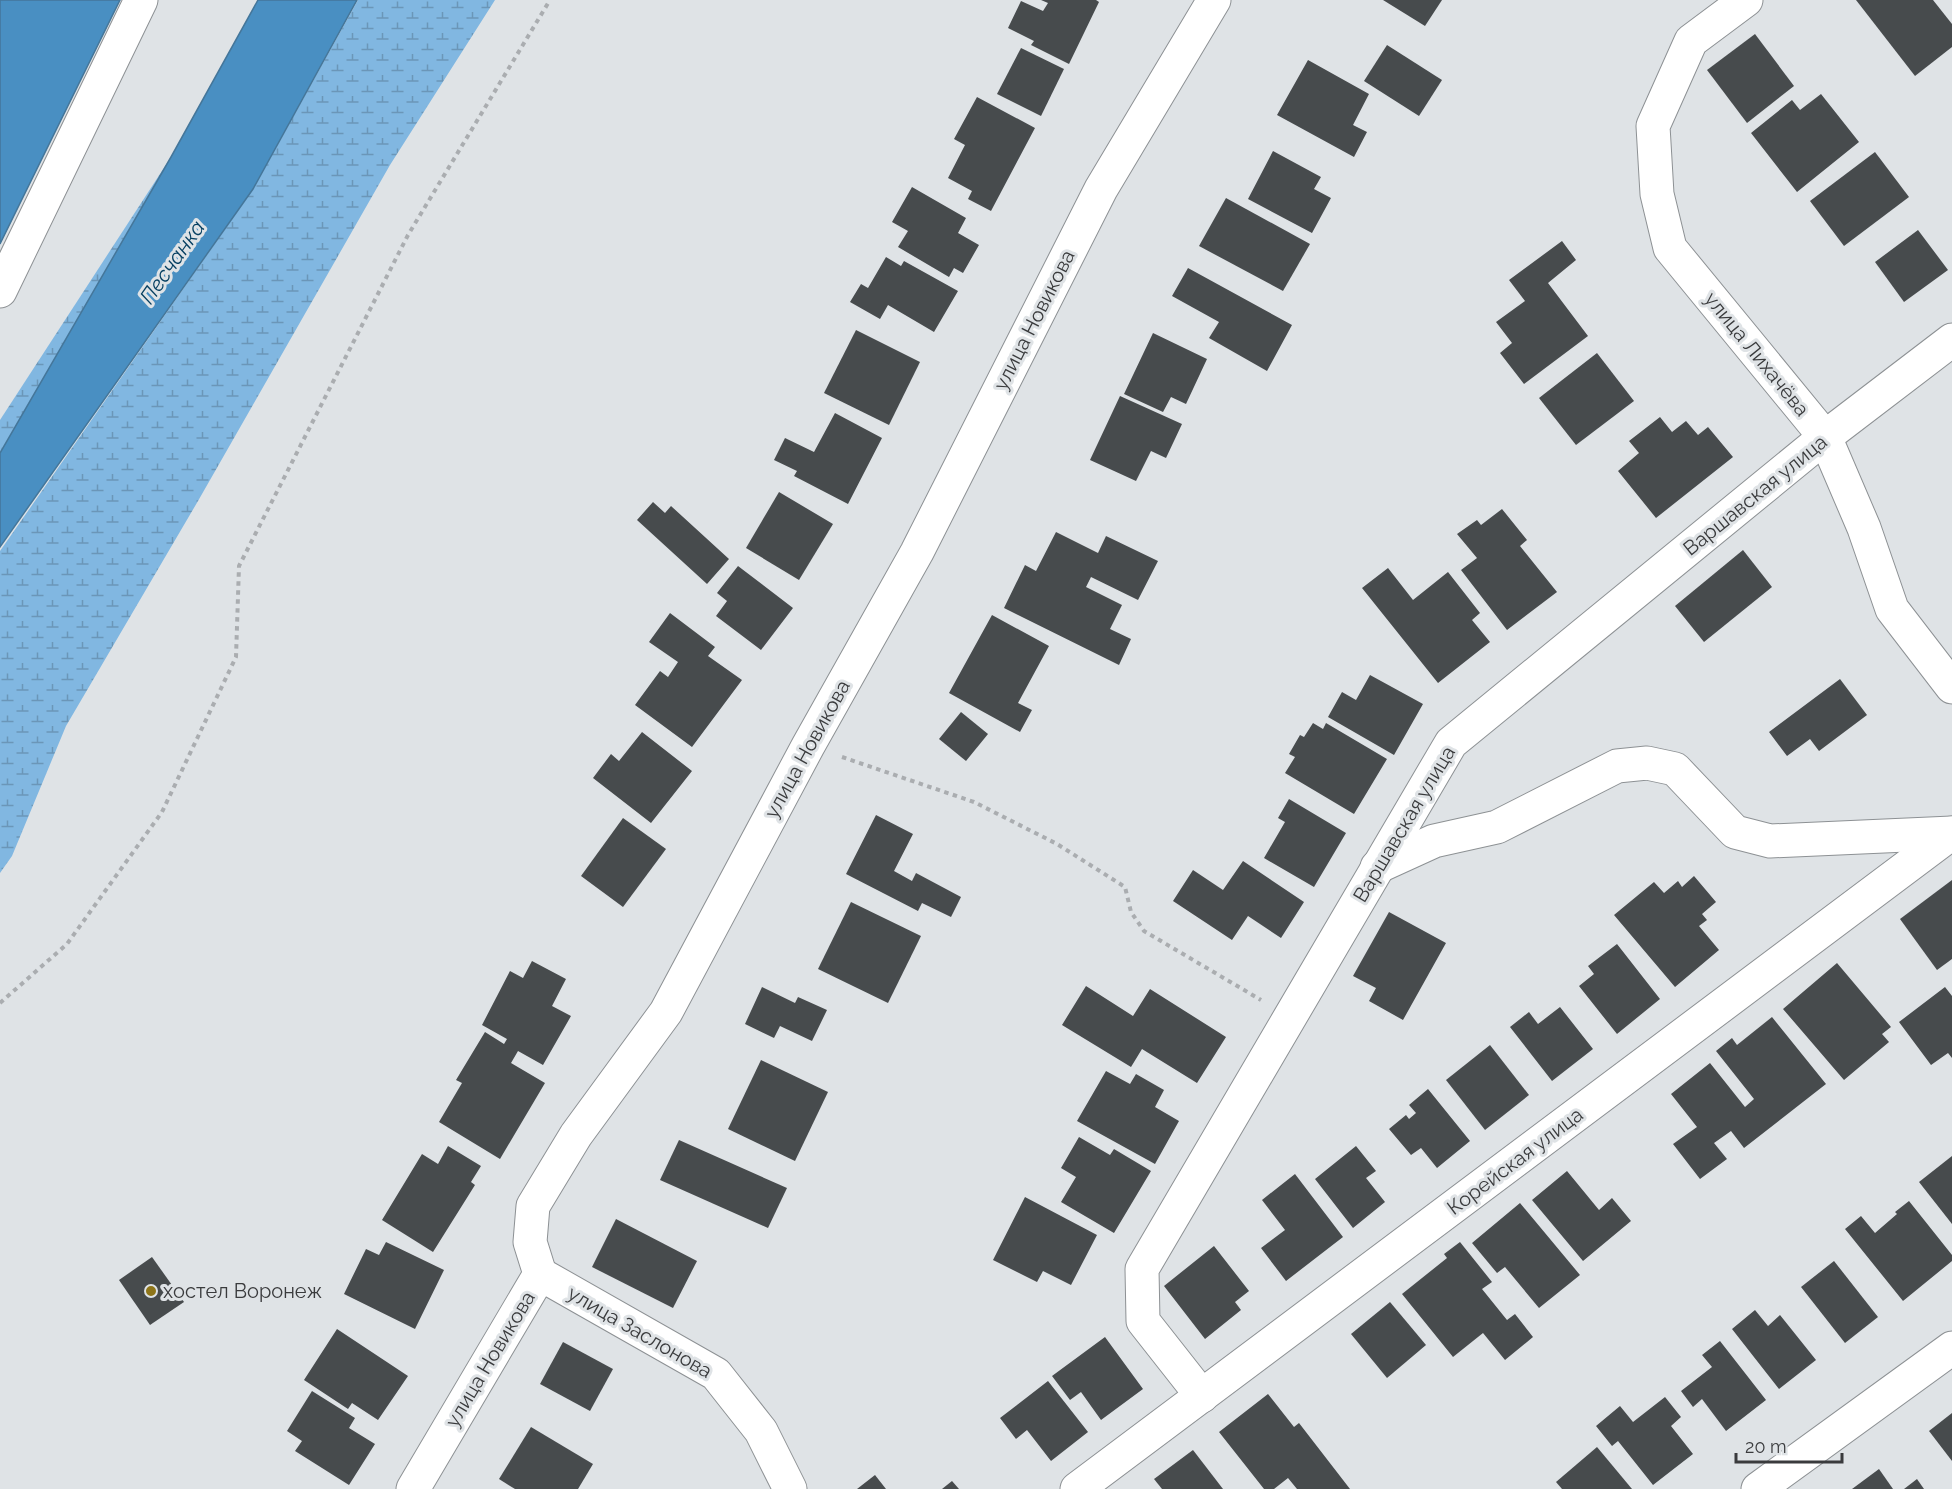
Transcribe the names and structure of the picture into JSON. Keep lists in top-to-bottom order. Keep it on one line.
{"streets":{"street":["улица Новикова","улица Лихачёва","Варшавская улица","Корейская улица","улица Заслонова"]},"crossings":[["улица Новикова","улица Заслонова"],["улица Лихачёва","Варшавская улица"],["Варшавская улица","Корейская улица"]],"water":["Песчанка"],"places":["хостел Воронеж"],"scale_bar":"20 m"}
